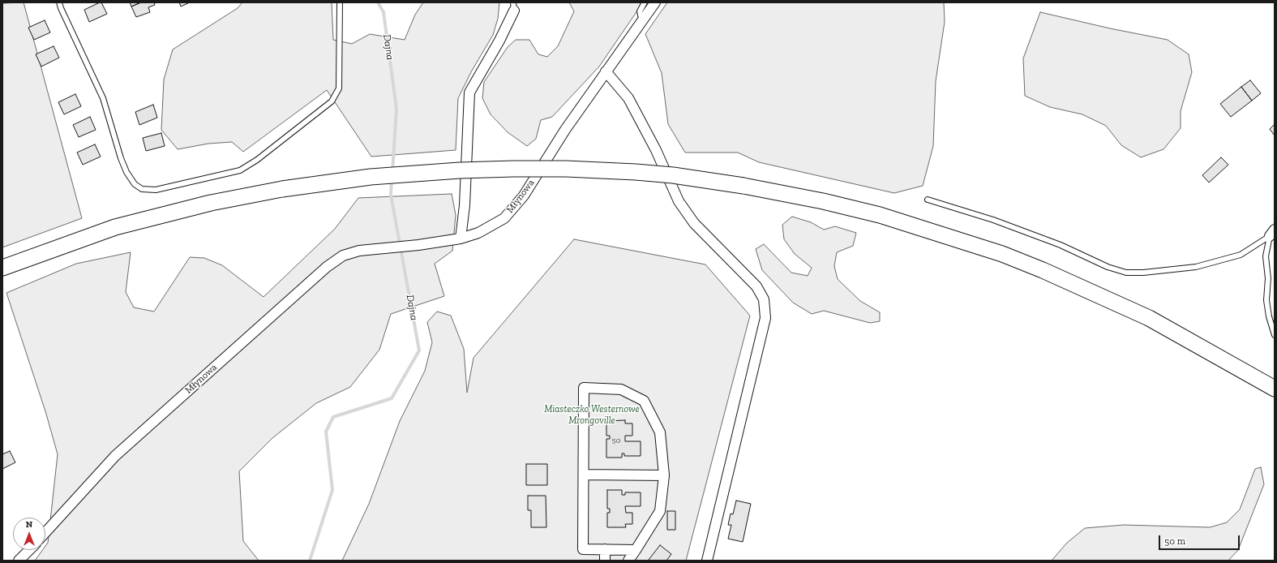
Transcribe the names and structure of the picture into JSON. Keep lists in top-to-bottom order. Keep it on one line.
{"streets":{"street":["Młynowa"]},"water":["Dajna"],"parks":["Miasteczko Westernowe Mrongoville"],"house_numbers":["50"],"scale_bar":"50 m","north":"top"}
